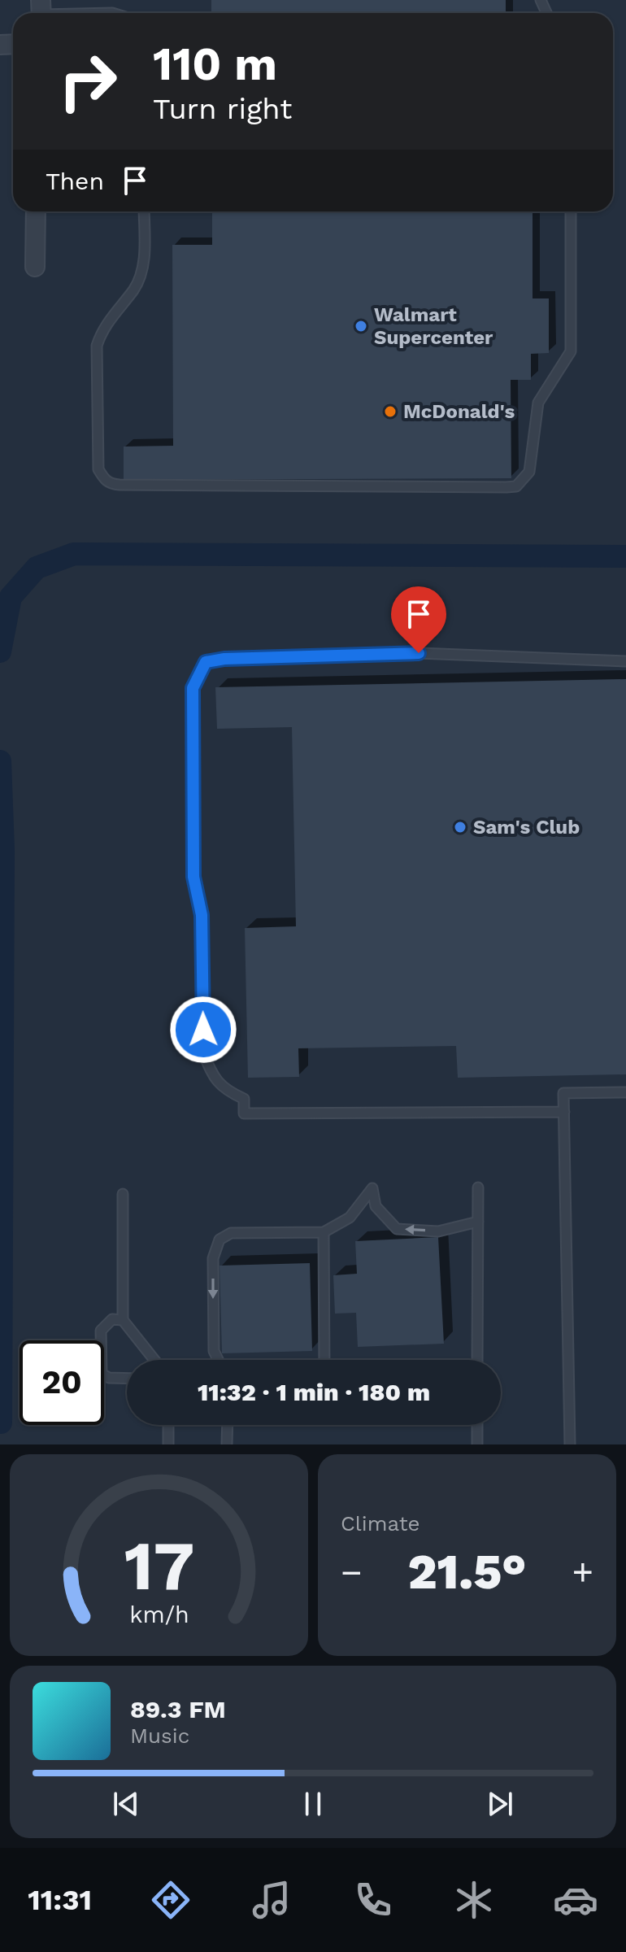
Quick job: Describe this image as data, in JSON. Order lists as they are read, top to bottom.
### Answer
{
  "places": ["Walmart Supercenter", "McDonald's", "Sam's Club"],
  "page": {
    "turn": ["110 m", "Turn right"],
    "then": "Then",
    "limit": "20",
    "trip": "11:32 · 1 min · 180 m",
    "tile": "Climate",
    "heat": ["−", "21.5°", "+"],
    "song": ["89.3 FM", "Music"],
    "tabs": "11:31",
    "gauge": ["17", "km/h"]
  }
}
